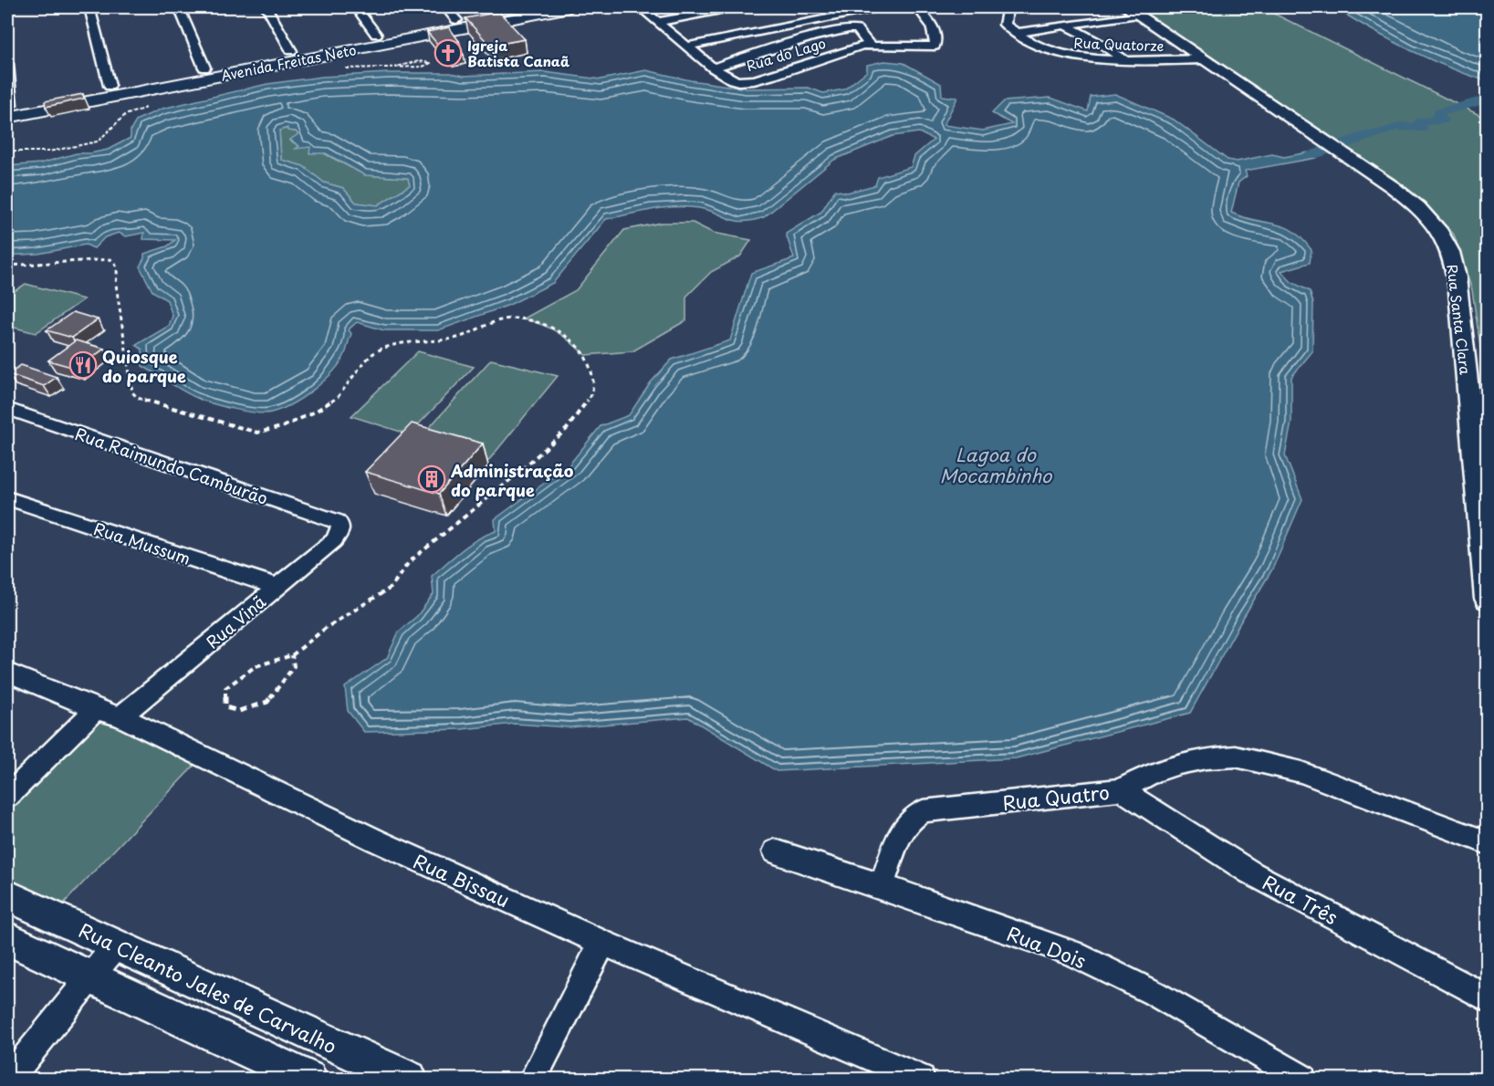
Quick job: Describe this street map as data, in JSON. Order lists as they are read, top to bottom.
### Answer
{
  "streets": {
    "main road": ["Avenida Freitas Neto"],
    "street": [
      "Rua Quatorze",
      "Rua do Lago",
      "Rua Santa Clara",
      "Rua Raimundo Camburão",
      "Rua Mussum",
      "Rua Vinã",
      "Rua Quatro",
      "Rua Bissau",
      "Rua Três",
      "Rua Dois",
      "Rua Cleanto Jales de Carvalho"
    ]
  },
  "crossings": [
    ["Rua Quatorze", "Rua Santa Clara"],
    ["Rua Raimundo Camburão", "Rua Vinã"],
    ["Rua Mussum", "Rua Vinã"],
    ["Rua Vinã", "Rua Bissau"],
    ["Rua Quatro", "Rua Três"],
    ["Rua Quatro", "Rua Dois"]
  ],
  "water": ["Lagoa do Mocambinho"],
  "places": {
    "church": ["Igreja Batista Canaã"],
    "restaurant": ["Quiosque do parque"],
    "building": ["Administração do parque"]
  }
}
